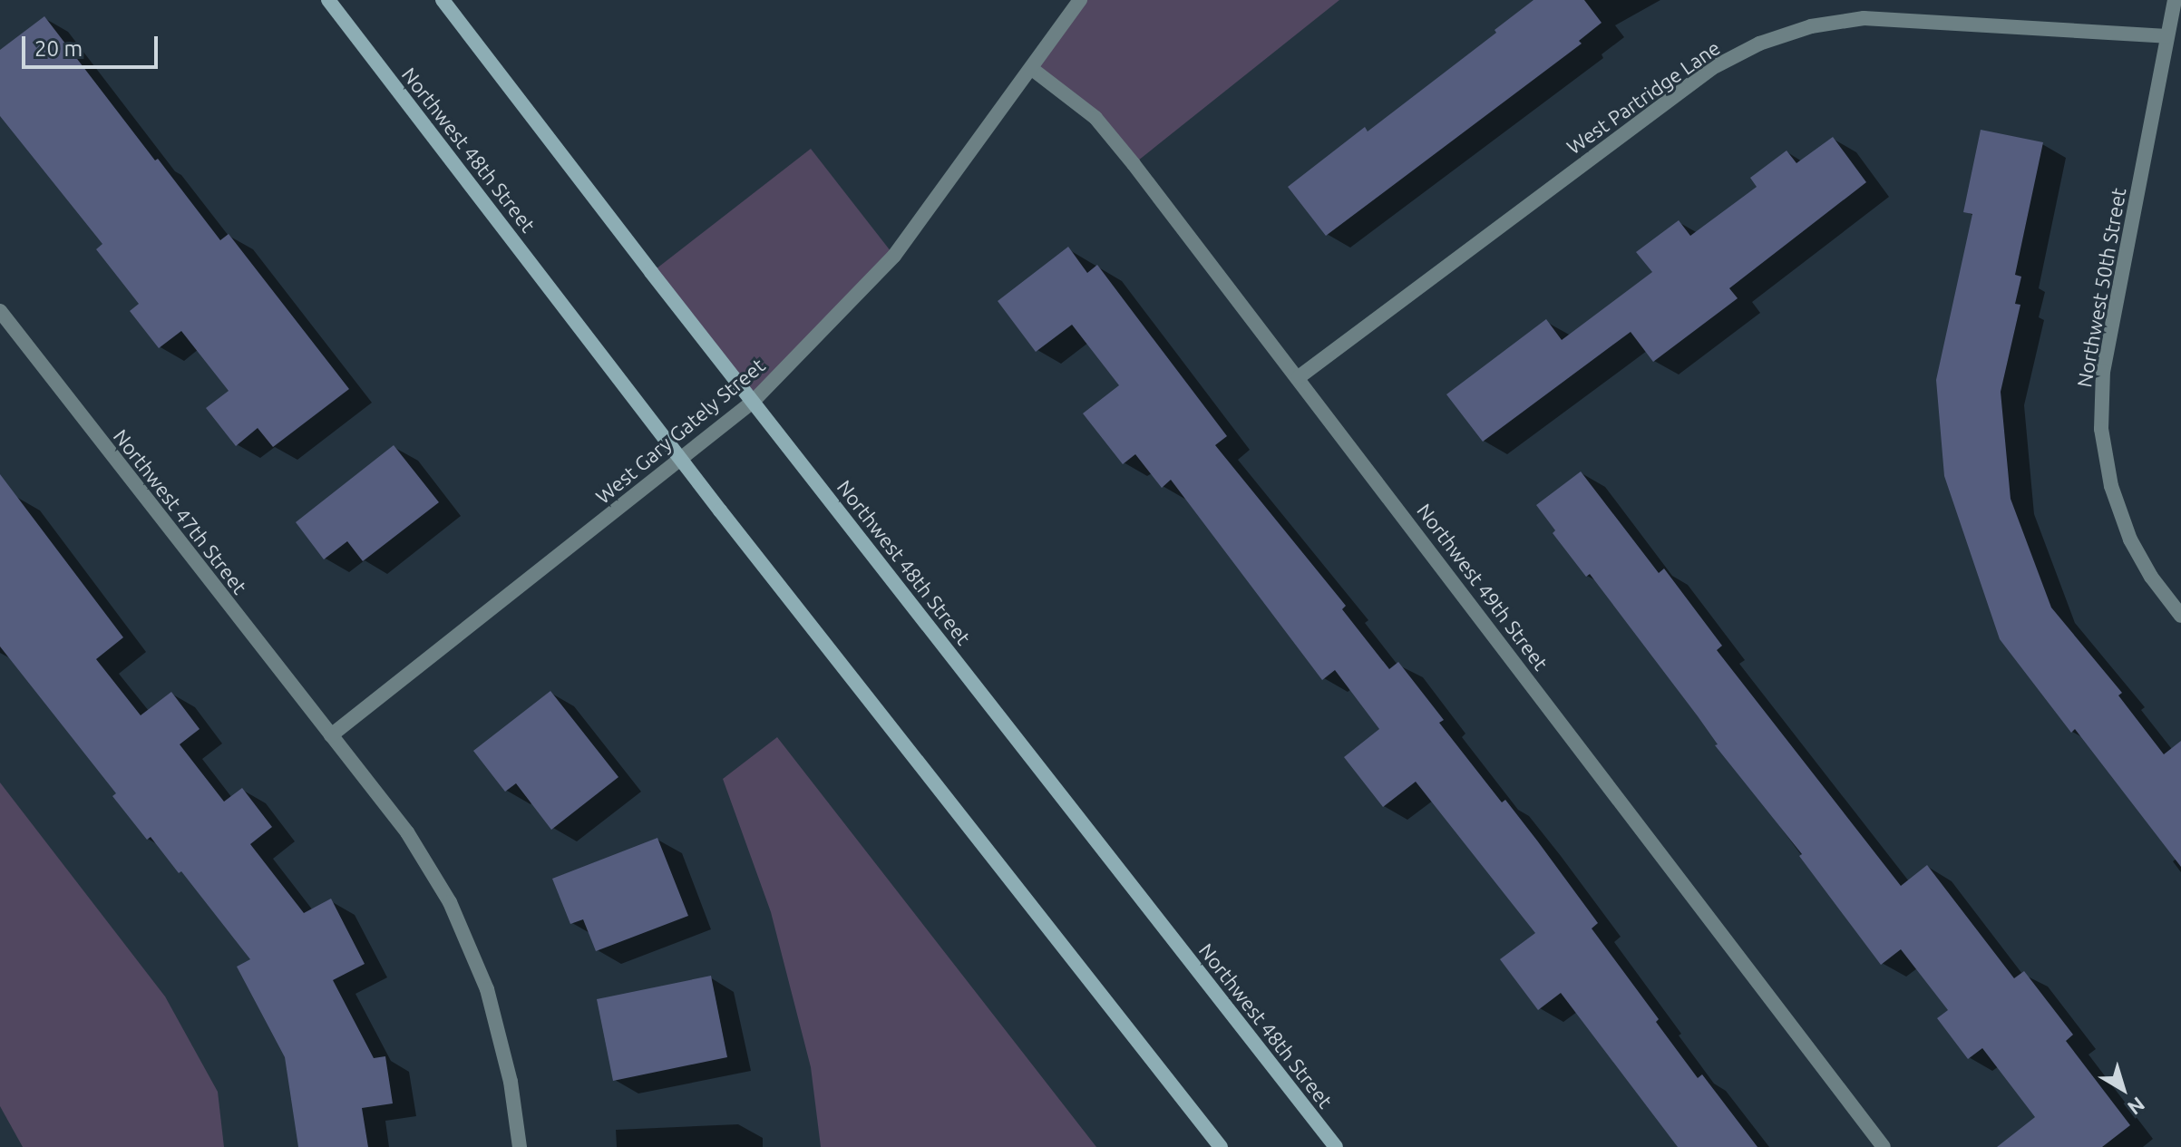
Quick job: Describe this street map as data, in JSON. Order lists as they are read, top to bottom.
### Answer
{
  "streets": {
    "main road": ["Northwest 48th Street"],
    "street": [
      "West Partridge Lane",
      "Northwest 50th Street",
      "West Gary Gately Street",
      "Northwest 47th Street",
      "Northwest 49th Street"
    ]
  },
  "crossings": [
    ["West Partridge Lane", "Northwest 50th Street"],
    ["West Partridge Lane", "Northwest 49th Street"],
    ["Northwest 48th Street", "West Gary Gately Street"],
    ["West Gary Gately Street", "Northwest 47th Street"],
    ["West Gary Gately Street", "Northwest 49th Street"]
  ],
  "scale_bar": "20 m",
  "north": "bottom right"
}
